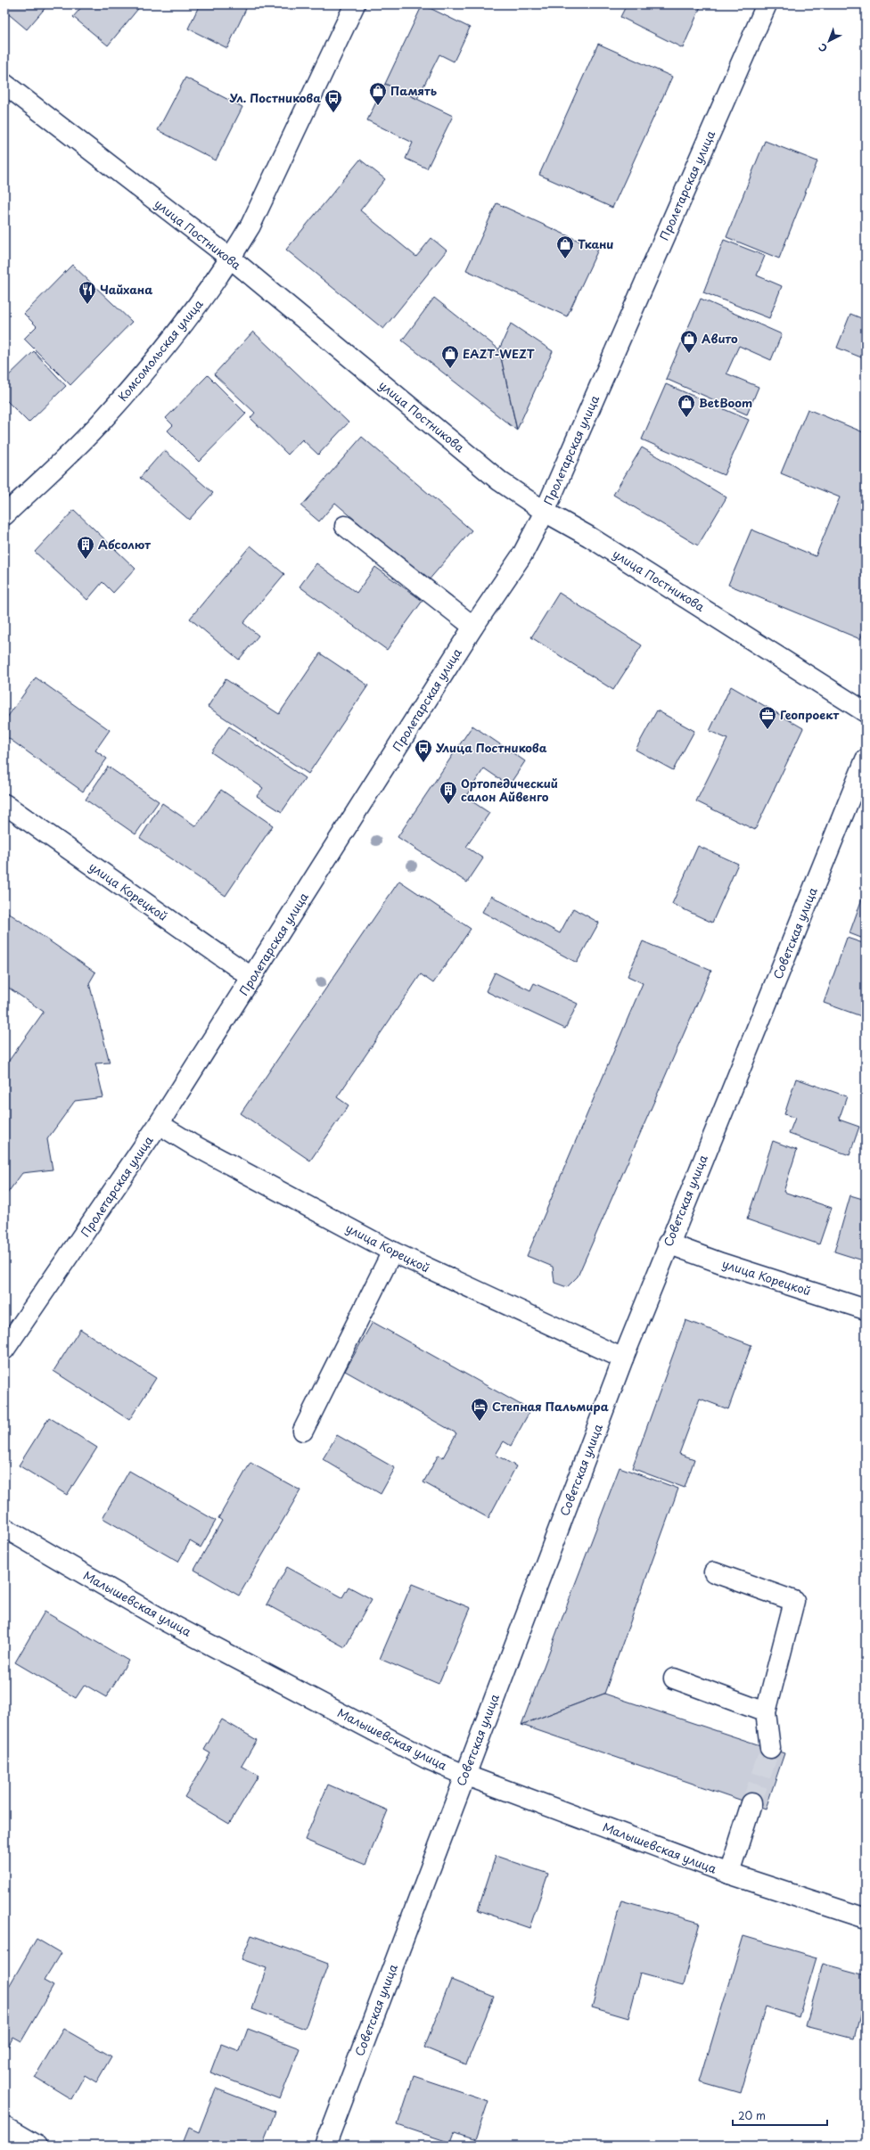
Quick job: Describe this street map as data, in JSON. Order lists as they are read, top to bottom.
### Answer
{
  "streets": {
    "street": [
      "Пролетарская улица",
      "улица Постникова",
      "Комсомольская улица",
      "улица Корецкой",
      "Советская улица",
      "Малышевская улица"
    ]
  },
  "crossings": [
    ["Пролетарская улица", "улица Постникова"],
    ["Пролетарская улица", "улица Корецкой"],
    ["улица Постникова", "Комсомольская улица"],
    ["улица Корецкой", "Советская улица"],
    ["Советская улица", "Малышевская улица"]
  ],
  "places": {
    "shop": [
      "Память",
      "Ткани",
      "Авито",
      "EAZT-WEZT",
      "BetBoom"
    ],
    "bus stop": ["Ул. Постникова", "Улица Постникова"],
    "restaurant": ["Чайхана"],
    "building": ["Абсолют", "Ортопедический салон Айвенго"],
    "office": ["Геопроект"],
    "hotel": ["Степная Пальмира"]
  },
  "scale_bar": "20 m",
  "north": "bottom left"
}
